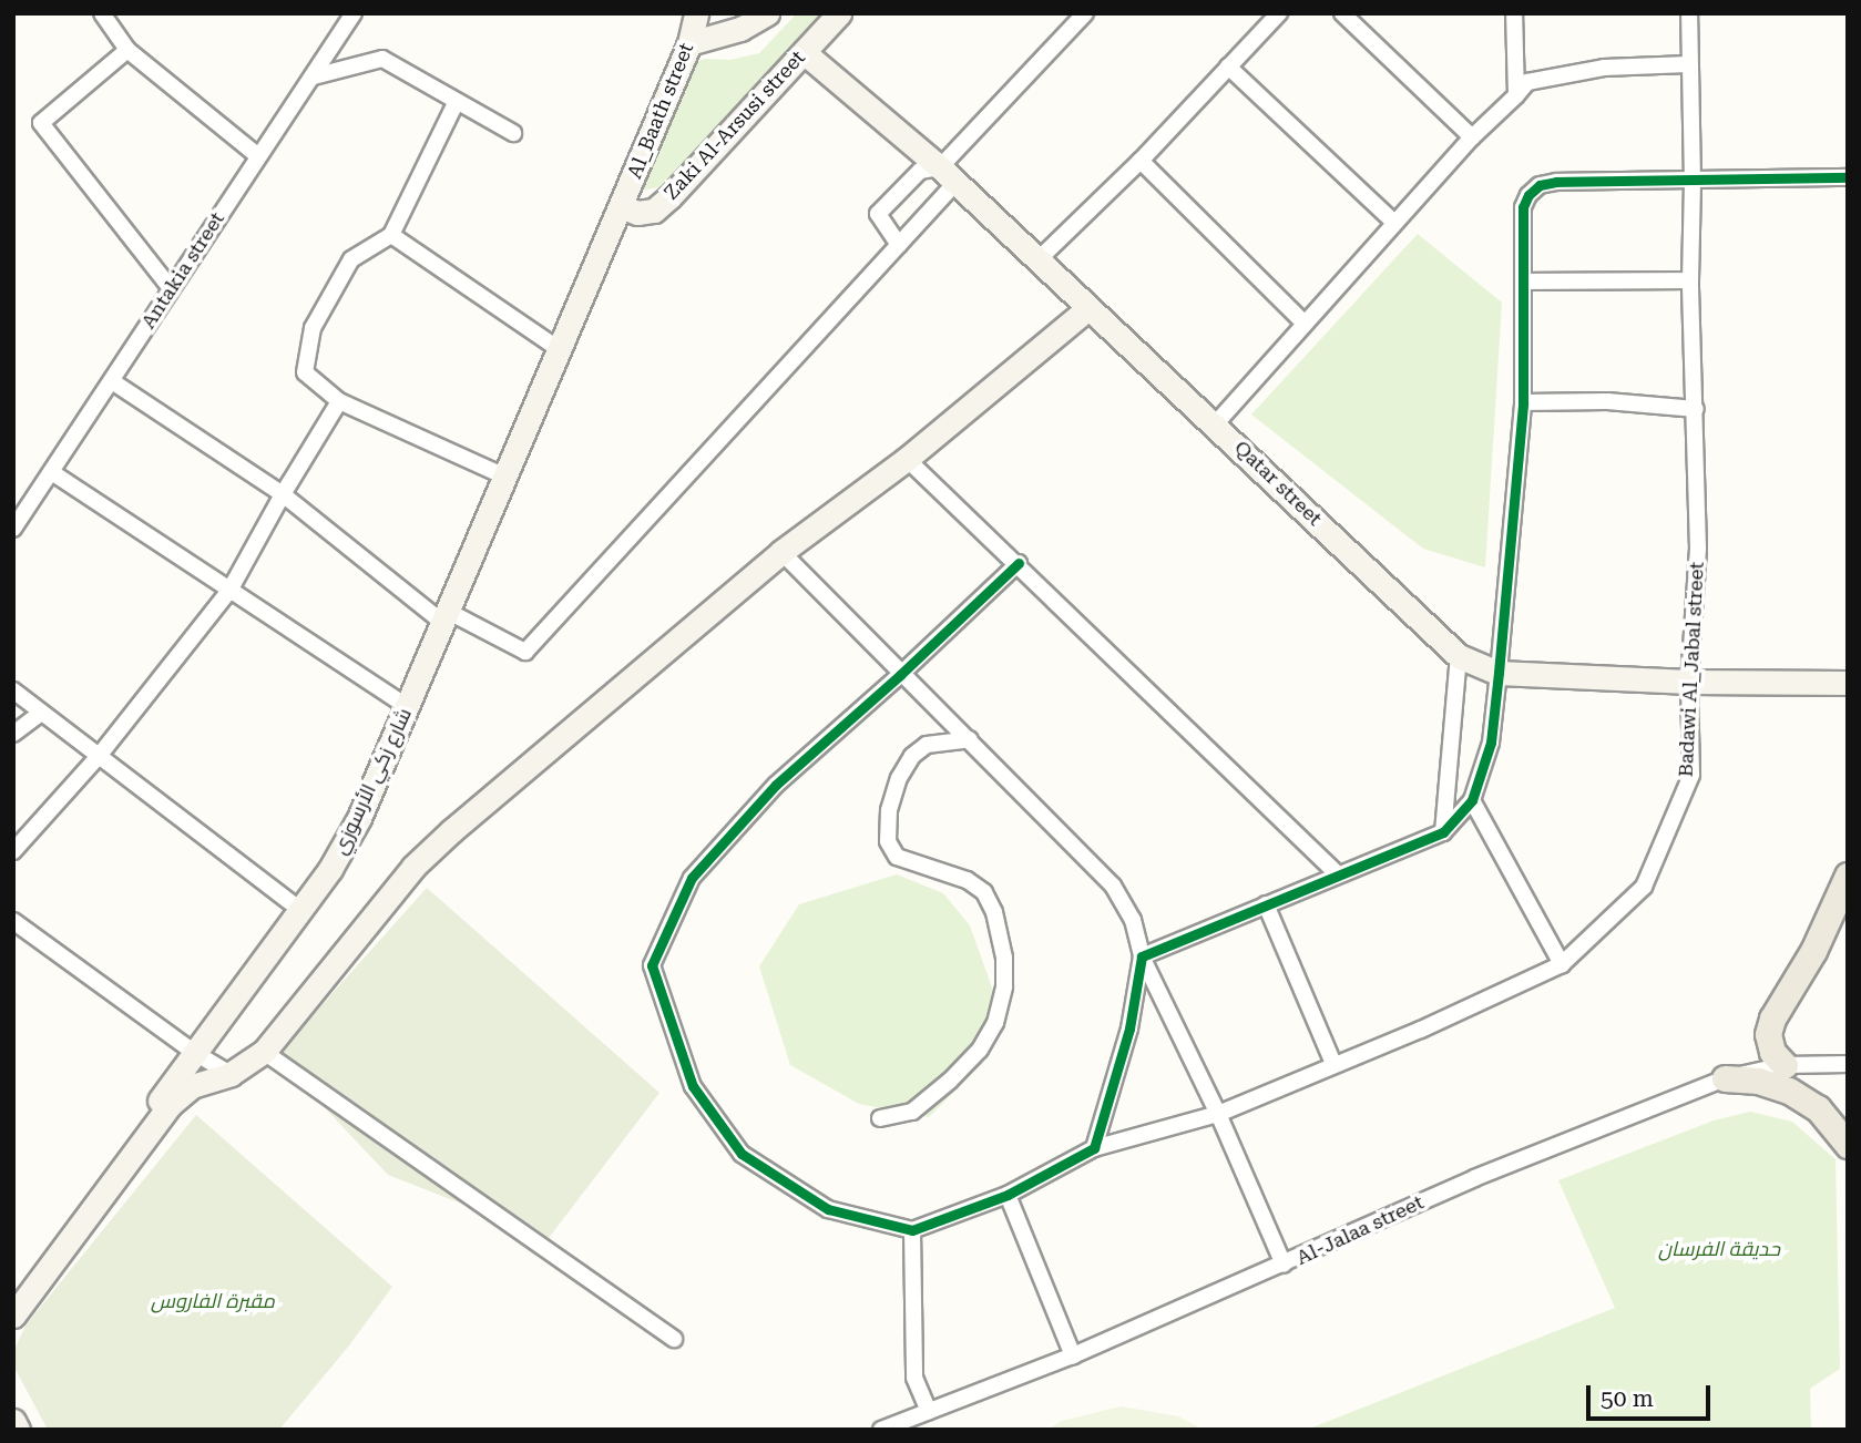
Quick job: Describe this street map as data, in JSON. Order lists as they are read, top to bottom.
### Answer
{
  "streets": {
    "street": [
      "Al_Baath street",
      "Zaki Al-Arsusi street",
      "Antakia street",
      "Qatar street",
      "Badawi Al_Jabal street",
      "شارع زكي الأرسوزي",
      "Al-Jalaa street"
    ]
  },
  "crossings": [
    ["Al_Baath street", "Zaki Al-Arsusi street"],
    ["Al_Baath street", "شارع زكي الأرسوزي"],
    ["Zaki Al-Arsusi street", "Qatar street"],
    ["Zaki Al-Arsusi street", "شارع زكي الأرسوزي"],
    ["Qatar street", "Badawi Al_Jabal street"]
  ],
  "parks": ["حديقة الفرسان", "مقبرة الفاروس"],
  "scale_bar": "50 m"
}
